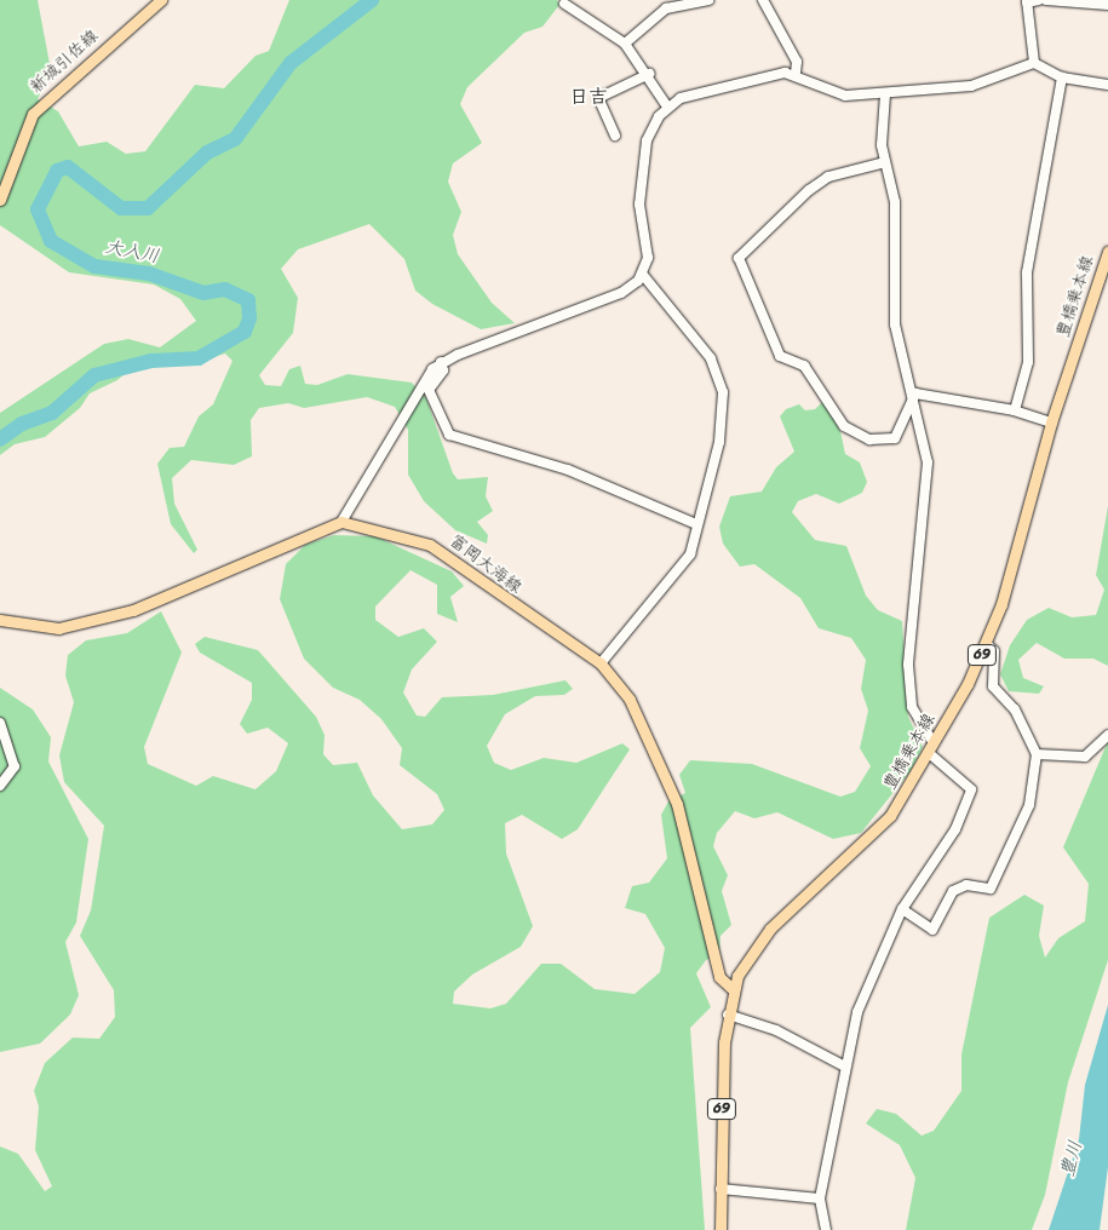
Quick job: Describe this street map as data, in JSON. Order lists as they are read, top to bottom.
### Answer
{
  "streets": {
    "main road": [
      "新城引佐線",
      "豊橋乗本線",
      "富岡大海線",
      "69"
    ]
  },
  "crossings": [
    ["豊橋乗本線", "富岡大海線"]
  ],
  "districts": ["日吉"],
  "water": ["大入川", "豊川"]
}
